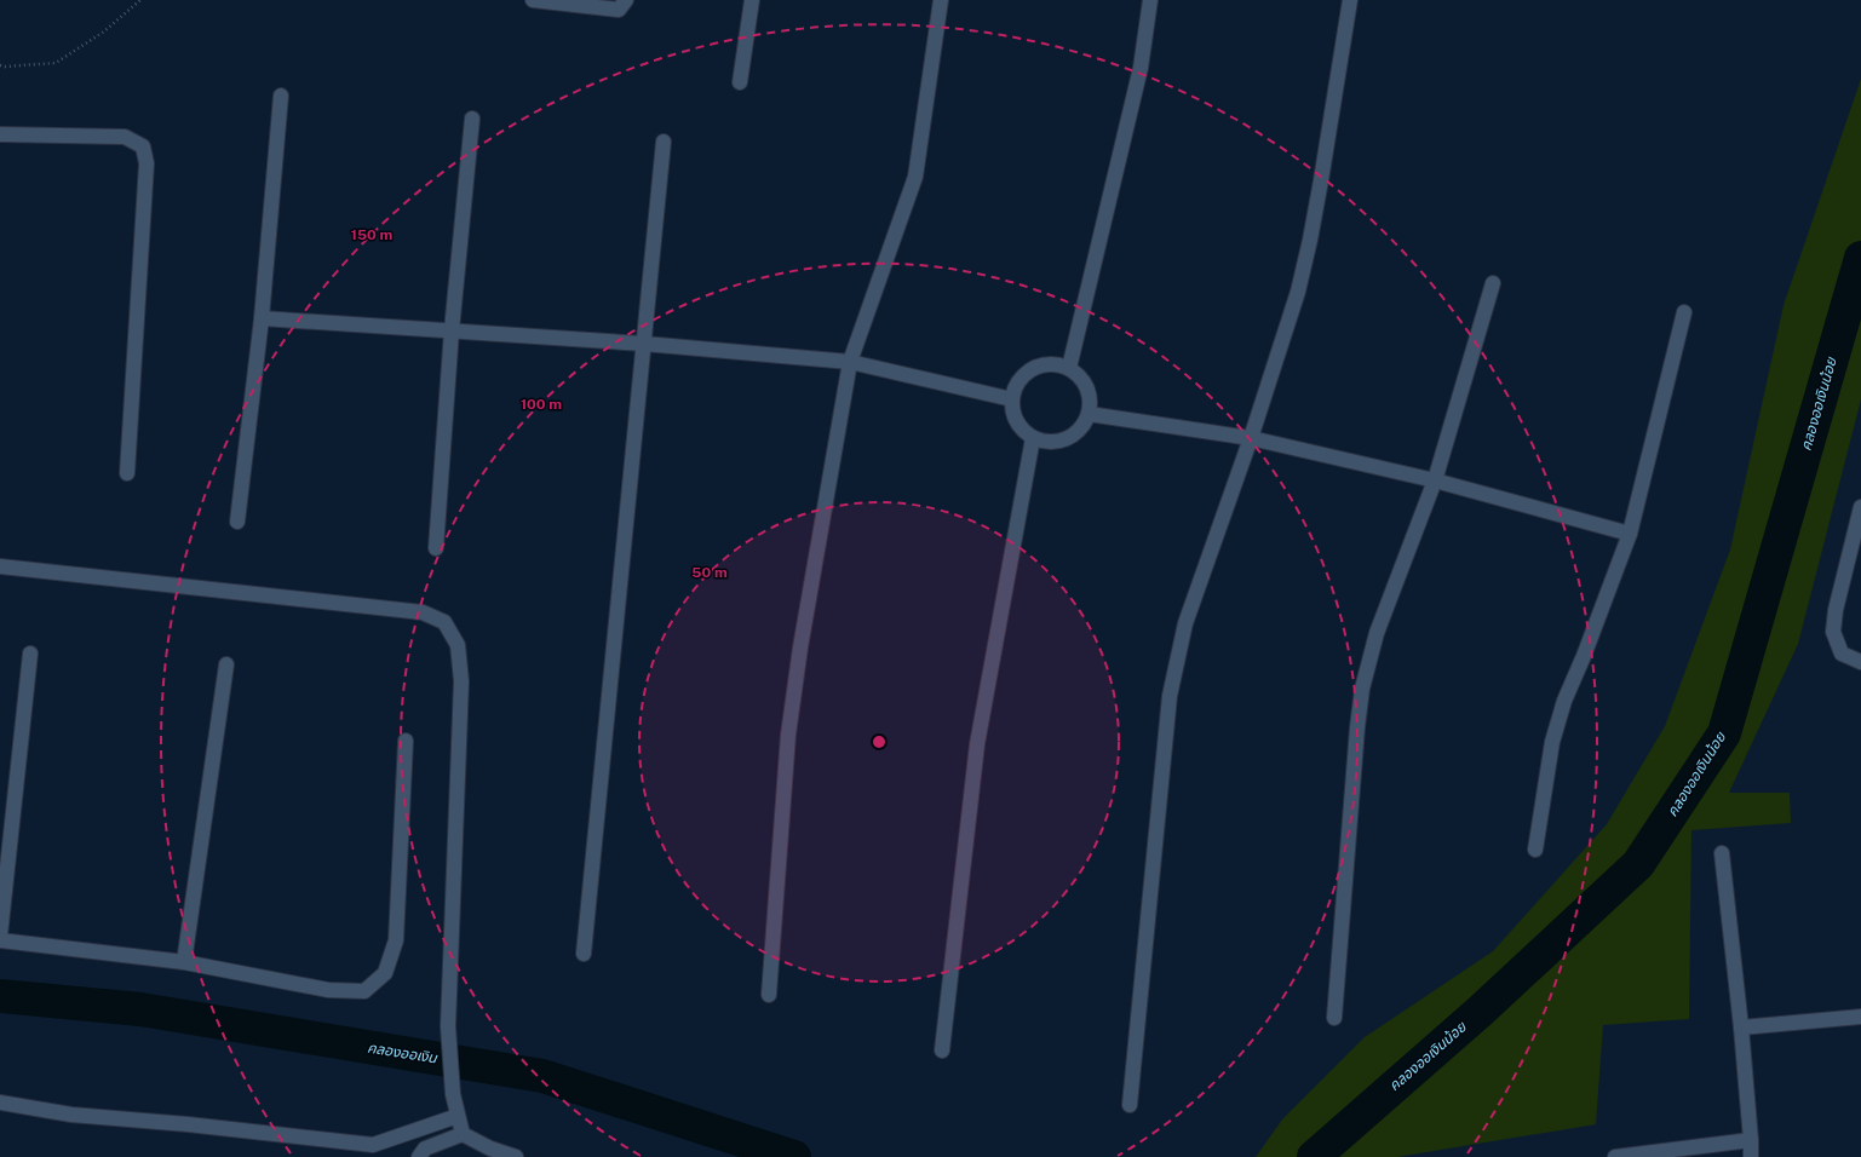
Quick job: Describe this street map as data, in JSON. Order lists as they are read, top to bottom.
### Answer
{
  "water": ["คลองออเงินน้อย", "คลองออเงิน"],
  "rings": ["150 m", "100 m", "50 m"]
}
